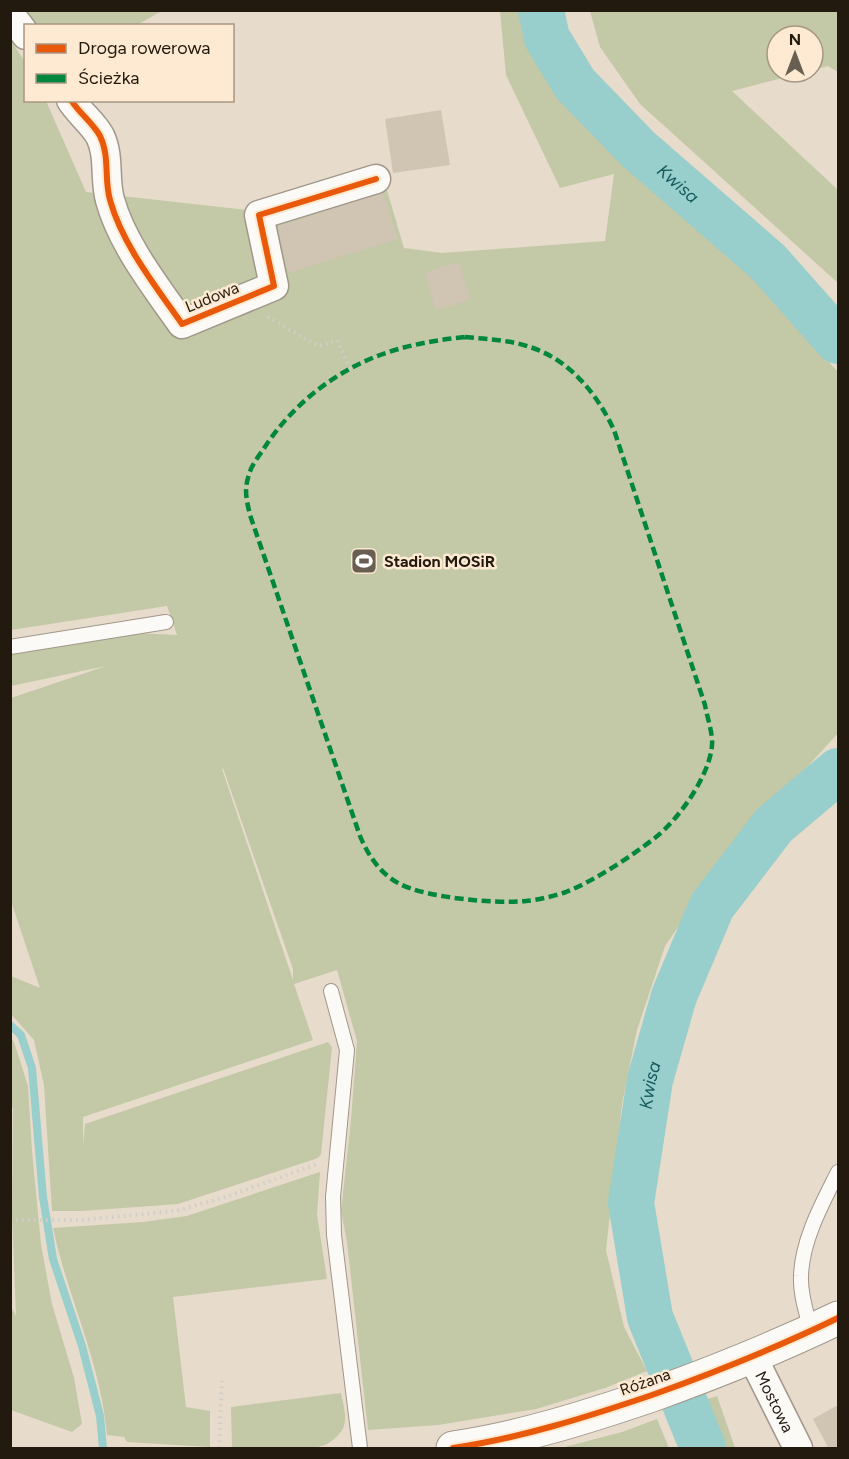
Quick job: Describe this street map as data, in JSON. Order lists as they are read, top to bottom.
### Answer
{
  "streets": {
    "street": ["Ludowa", "Różana", "Mostowa"]
  },
  "crossings": [
    ["Różana", "Mostowa"]
  ],
  "water": ["Kwisa"],
  "places": {
    "sports": ["Stadion MOSiR"]
  },
  "legend": ["Droga rowerowa", "Ścieżka"],
  "north": "top"
}
